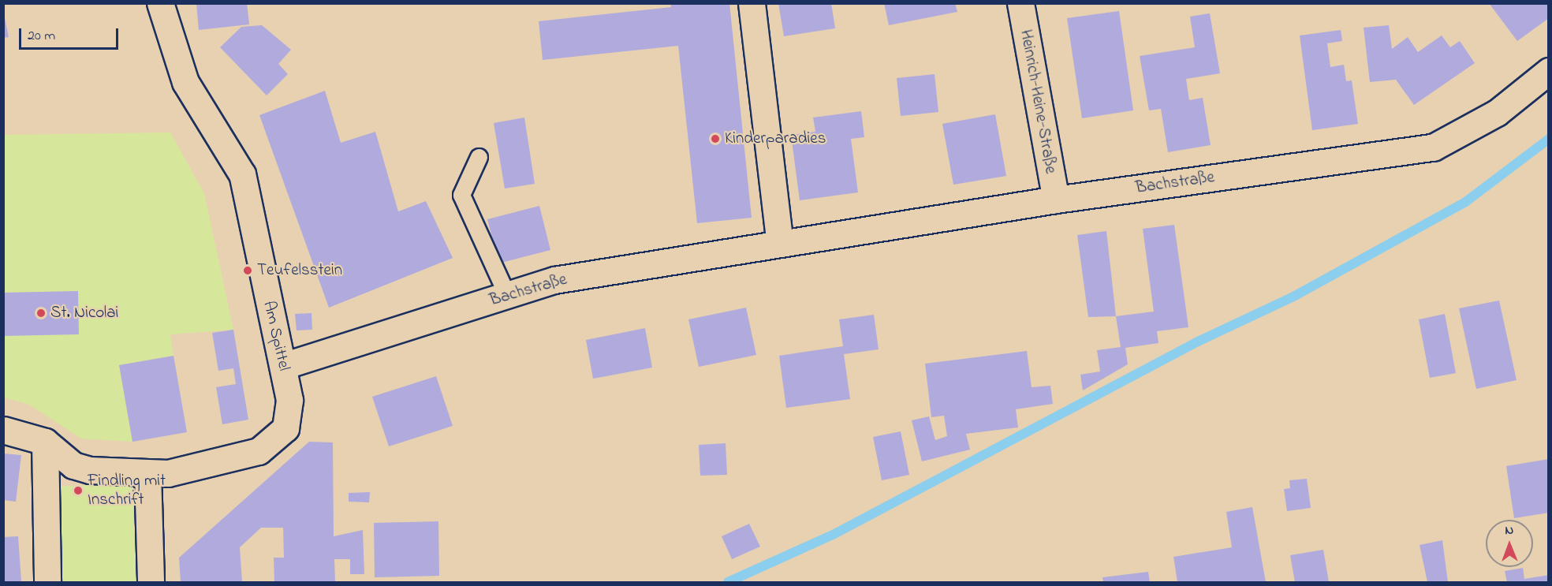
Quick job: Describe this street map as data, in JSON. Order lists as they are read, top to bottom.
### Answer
{
  "streets": {
    "street": ["Heinrich-Heine-Straße", "Bachstraße", "Am Spittel"]
  },
  "crossings": [
    ["Heinrich-Heine-Straße", "Bachstraße"],
    ["Bachstraße", "Am Spittel"]
  ],
  "places": [
    "Kinderparadies",
    "Teufelsstein",
    "St. Nicolai",
    "Findling mit Inschrift"
  ],
  "scale_bar": "20 m",
  "north": "top"
}
